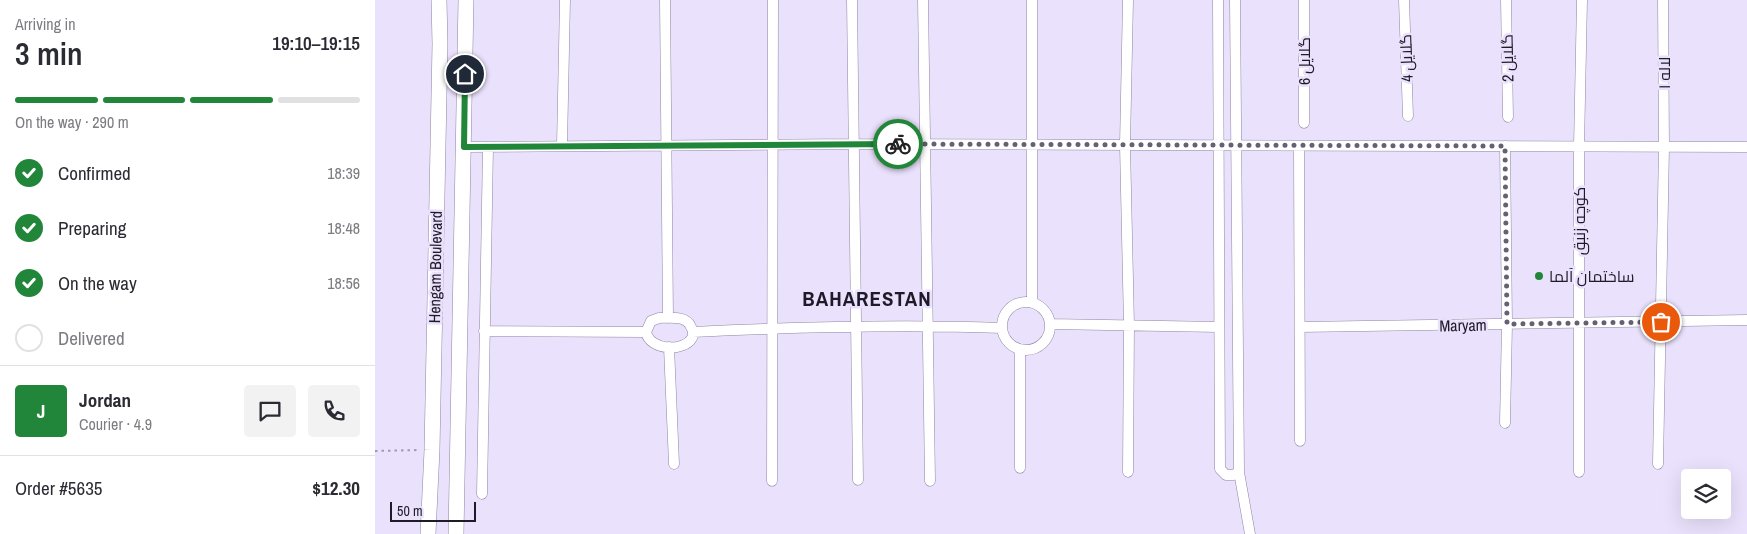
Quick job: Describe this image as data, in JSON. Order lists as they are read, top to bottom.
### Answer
{
  "streets": {
    "main road": ["Hengam Boulevard"],
    "street": [
      "گلایل 4",
      "گلایل 2",
      "گلایل 6",
      "لاله ۱",
      "کوچه زنبق",
      "Maryam"
    ]
  },
  "crossings": [
    ["لاله ۱", "Maryam"],
    ["کوچه زنبق", "Maryam"]
  ],
  "districts": ["BAHARESTAN"],
  "places": ["ساختمان آلما"],
  "scale_bar": "50 m",
  "page": {
    "heading": ["3 min", "Arriving in", "19:10–19:15"],
    "panel": [
      "Jordan",
      "Courier · 4.9",
      "Order #5635",
      "$12.30"
    ],
    "bar": "On the way · 290 m",
    "list": [
      ["Confirmed", "18:39"],
      ["Preparing", "18:48"],
      ["On the way", "18:56"],
      "Delivered"
    ],
    "round": "J",
    "scale": "50 m"
  }
}
